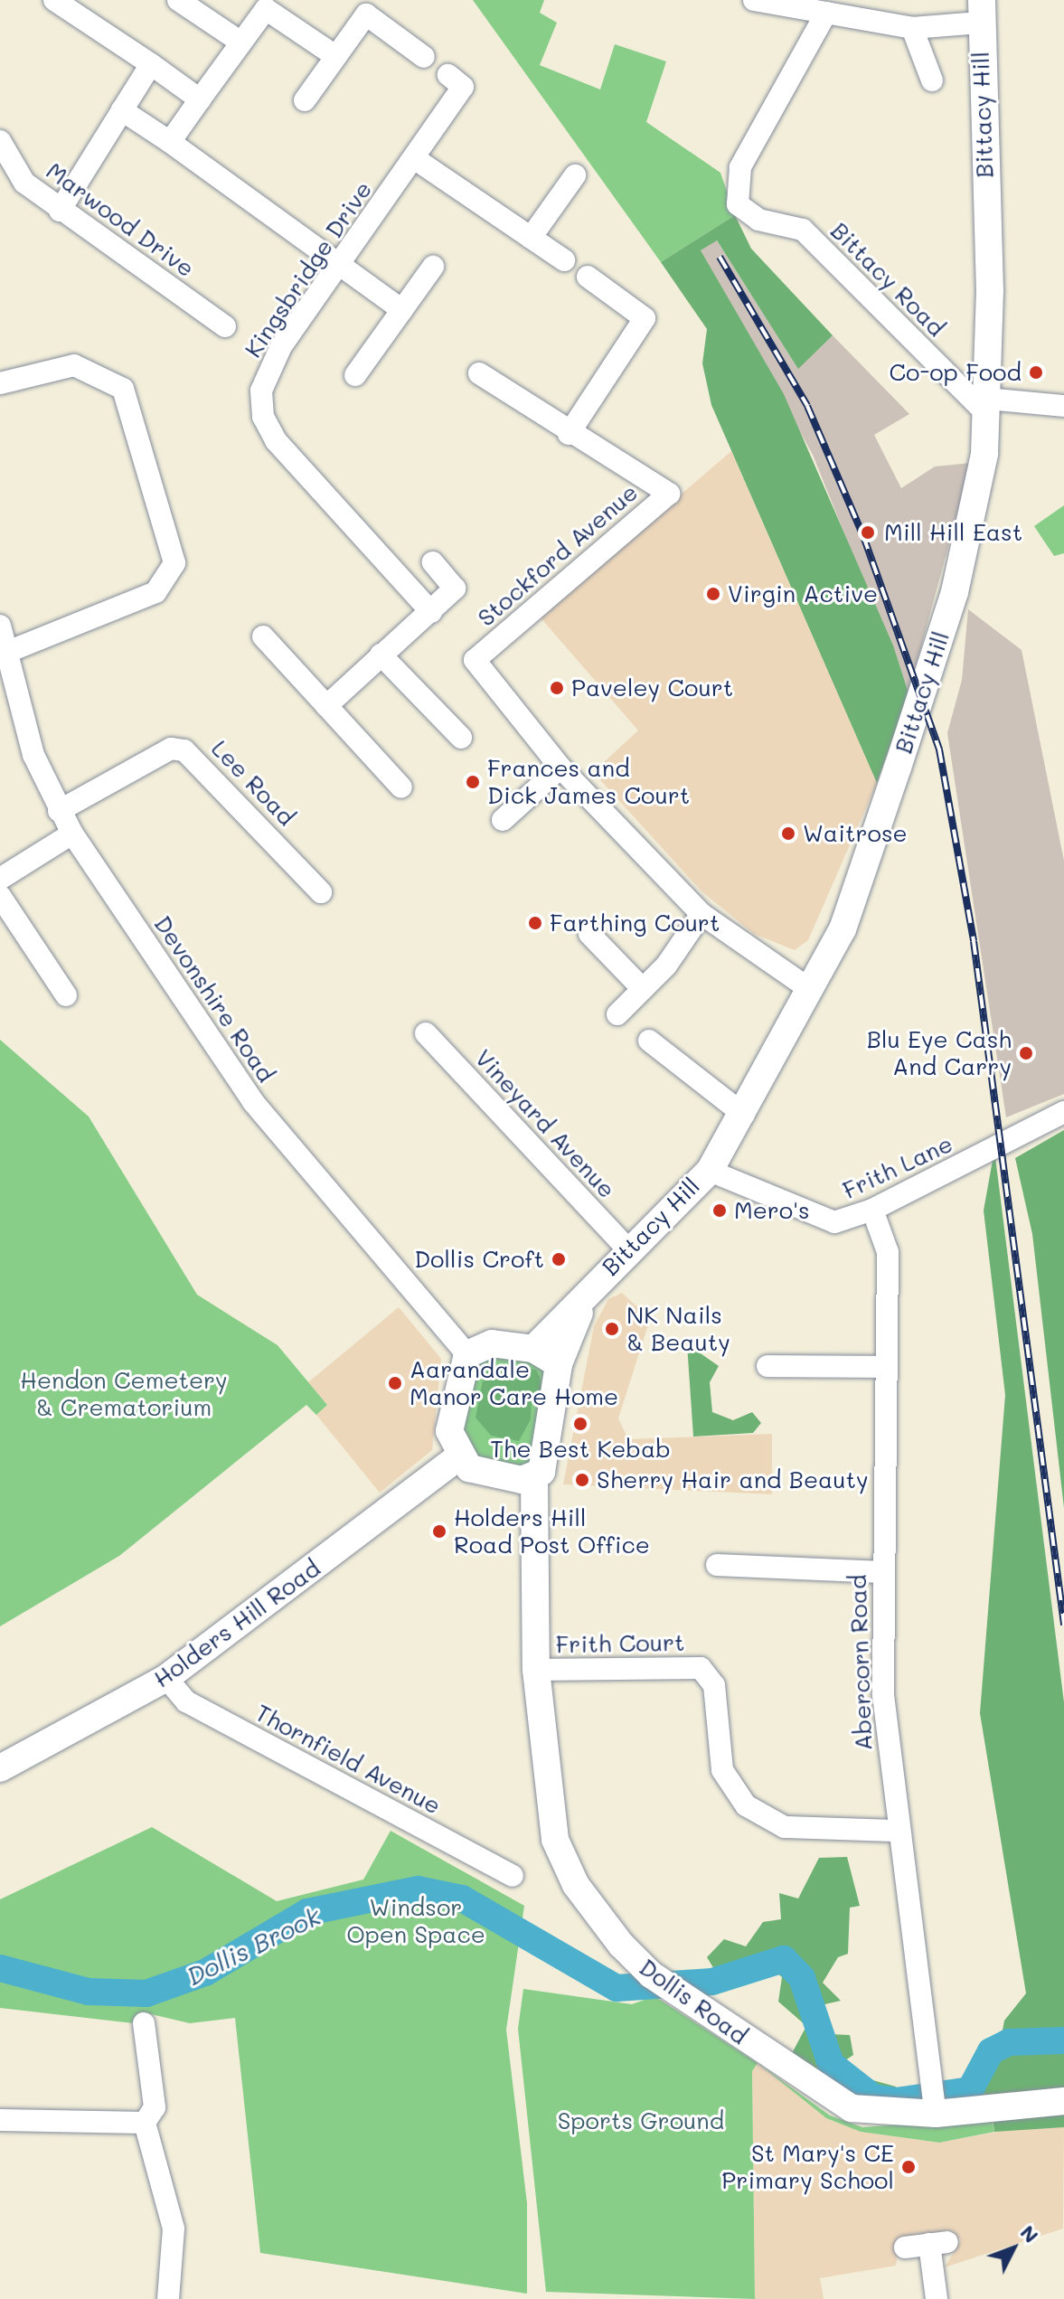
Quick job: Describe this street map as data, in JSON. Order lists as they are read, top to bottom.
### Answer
{
  "streets": {
    "main road": ["Bittacy Hill", "Holders Hill Road", "Dollis Road"],
    "street": [
      "Marwood Drive",
      "Kingsbridge Drive",
      "Bittacy Road",
      "Stockford Avenue",
      "Lee Road",
      "Devonshire Road",
      "Vineyard Avenue",
      "Frith Lane",
      "Frith Court",
      "Abercorn Road",
      "Thornfield Avenue"
    ]
  },
  "crossings": [
    ["Bittacy Hill", "Bittacy Road"],
    ["Bittacy Hill", "Devonshire Road"],
    ["Bittacy Hill", "Vineyard Avenue"],
    ["Bittacy Hill", "Frith Lane"],
    ["Bittacy Hill", "Holders Hill Road"],
    ["Bittacy Hill", "Dollis Road"],
    ["Lee Road", "Devonshire Road"],
    ["Devonshire Road", "Holders Hill Road"],
    ["Devonshire Road", "Dollis Road"],
    ["Frith Lane", "Abercorn Road"],
    ["Holders Hill Road", "Thornfield Avenue"],
    ["Holders Hill Road", "Dollis Road"],
    ["Frith Court", "Abercorn Road"],
    ["Frith Court", "Dollis Road"],
    ["Abercorn Road", "Dollis Road"]
  ],
  "water": ["Dollis Brook"],
  "parks": ["Hendon Cemetery & Crematorium", "Windsor Open Space", "Sports Ground"],
  "places": [
    "Co-op Food",
    "Mill Hill East",
    "Virgin Active",
    "Paveley Court",
    "Frances and Dick James Court",
    "Waitrose",
    "Farthing Court",
    "Blu Eye Cash And Carry",
    "Mero's",
    "Dollis Croft",
    "NK Nails & Beauty",
    "Aarandale Manor Care Home",
    "The Best Kebab",
    "Sherry Hair and Beauty",
    "Holders Hill Road Post Office",
    "St Mary's CE Primary School"
  ],
  "north": "top right"
}
